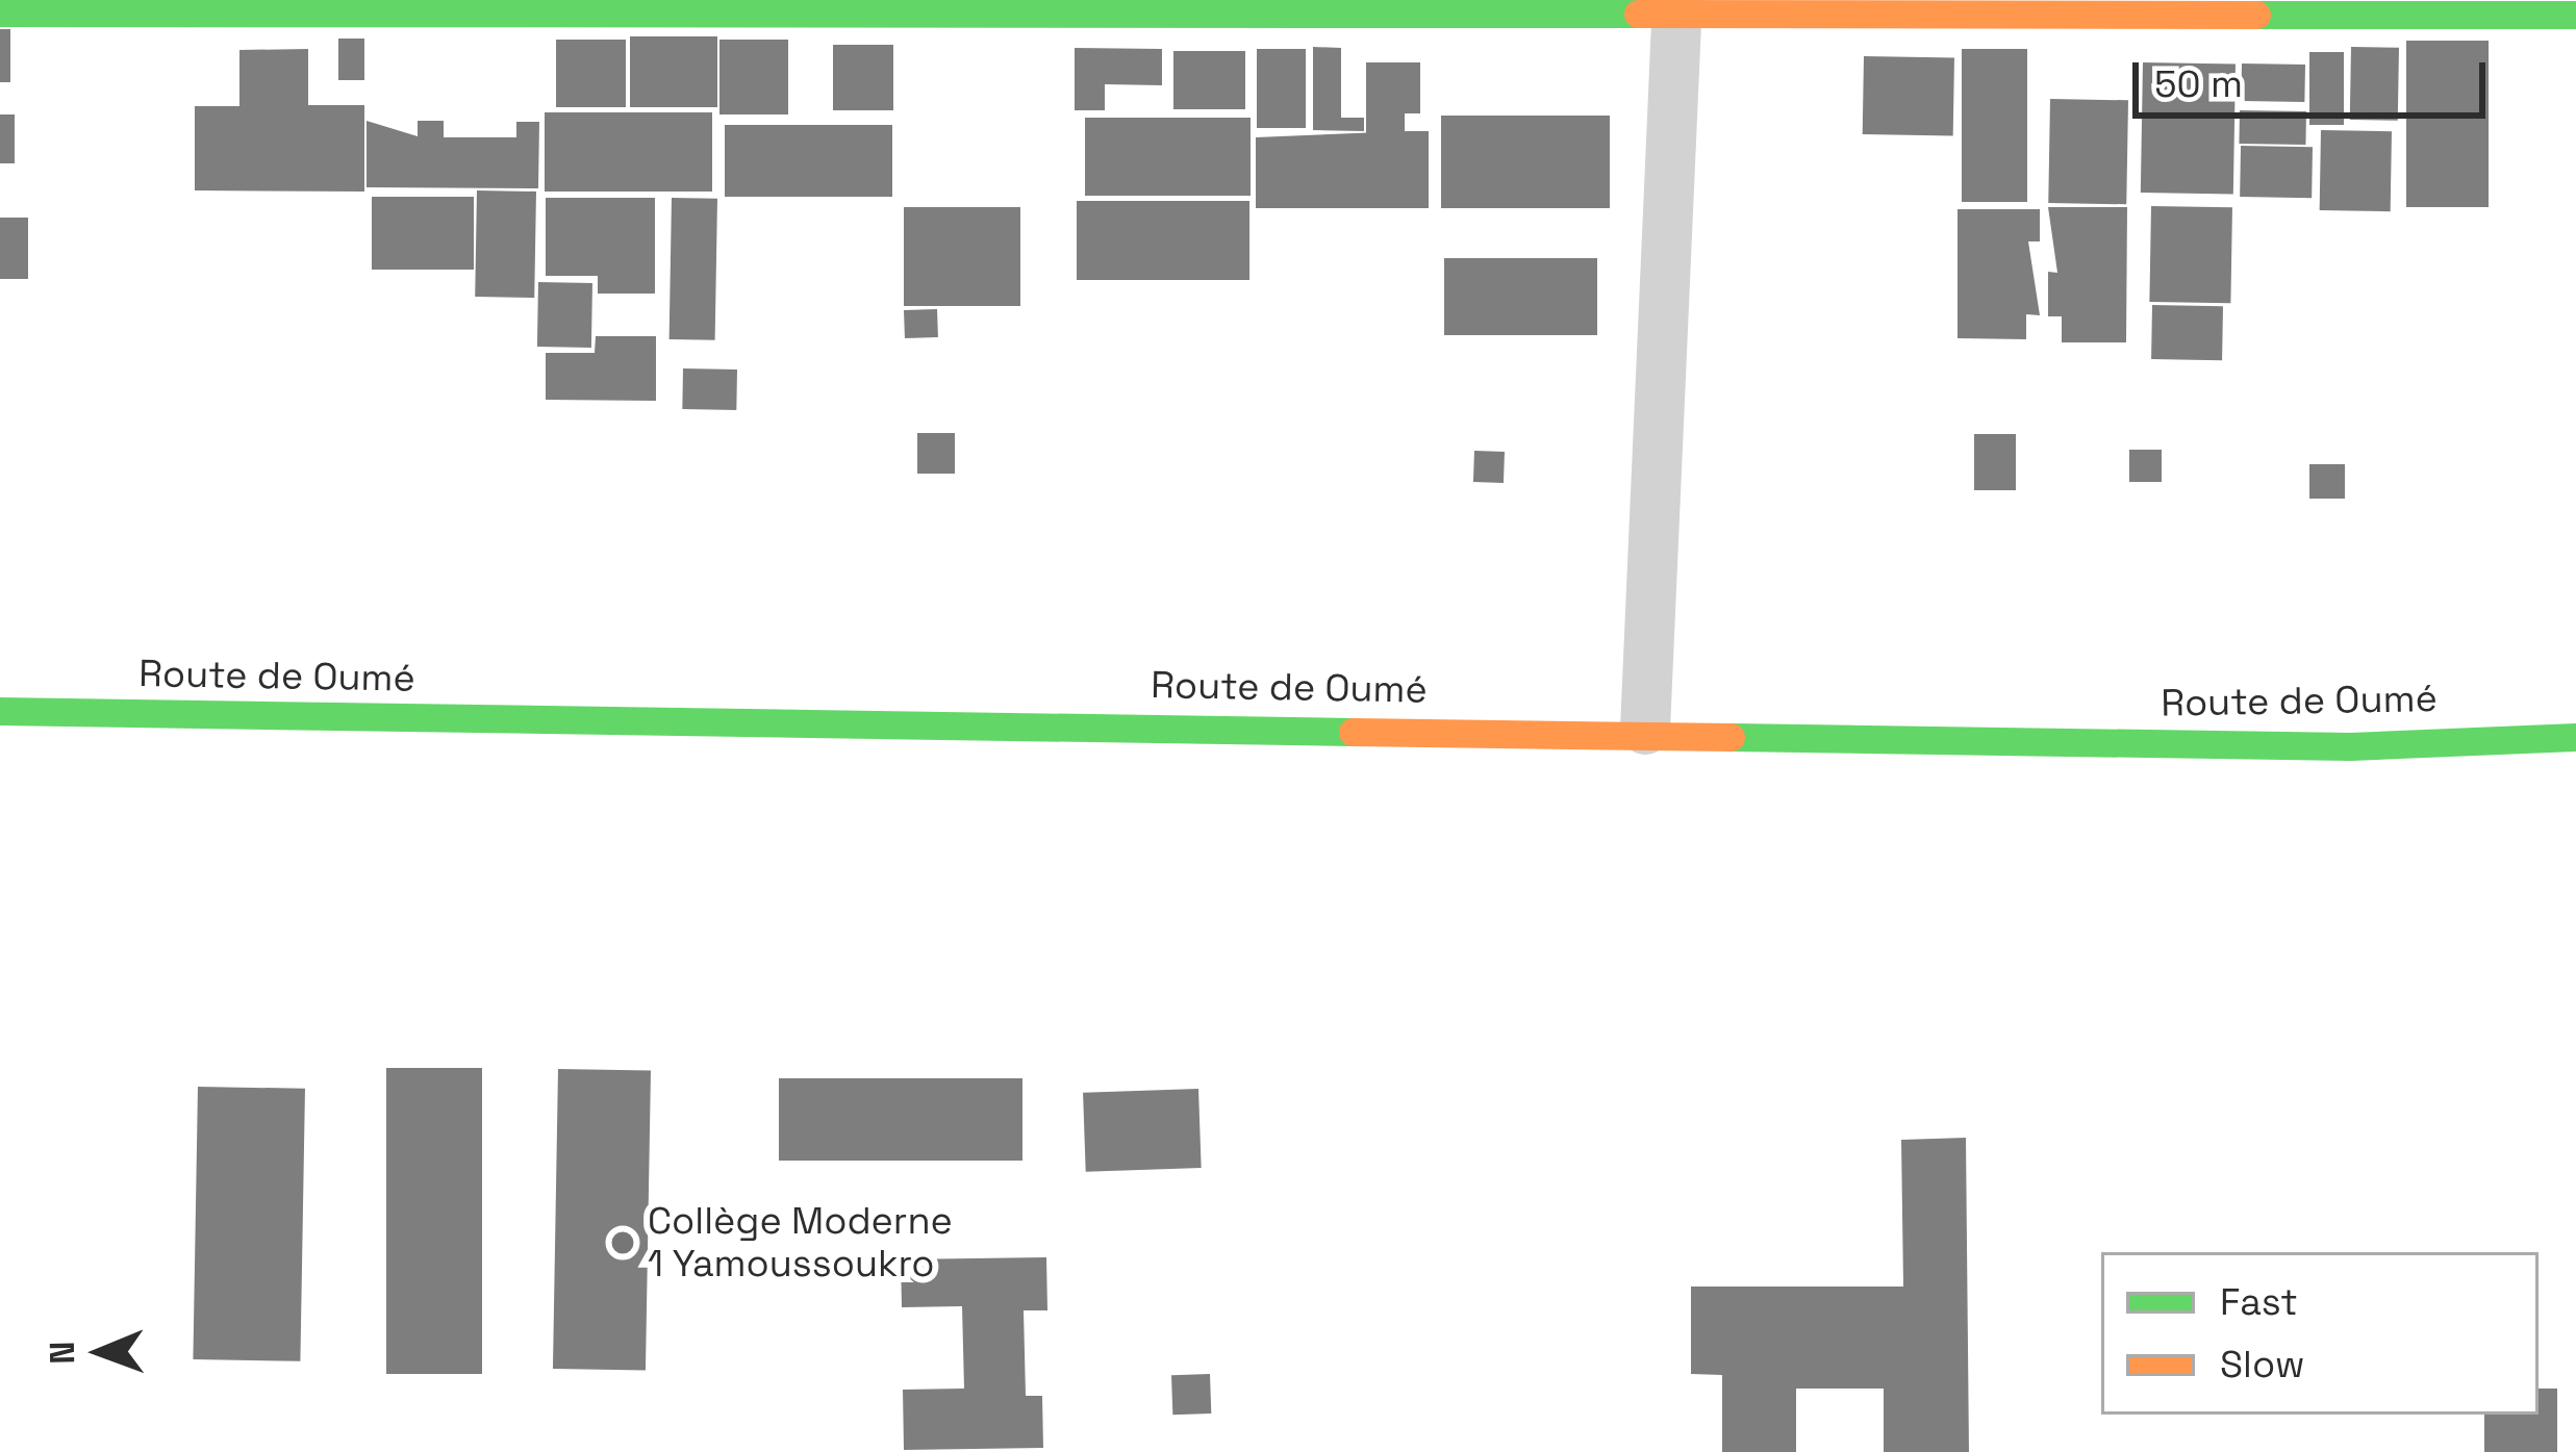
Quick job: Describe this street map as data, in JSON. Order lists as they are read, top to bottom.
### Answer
{
  "streets": {
    "street": ["Route de Oumé"]
  },
  "places": ["Collège Moderne 1 Yamoussoukro"],
  "legend": ["Fast", "Slow"],
  "scale_bar": "50 m",
  "north": "left"
}
